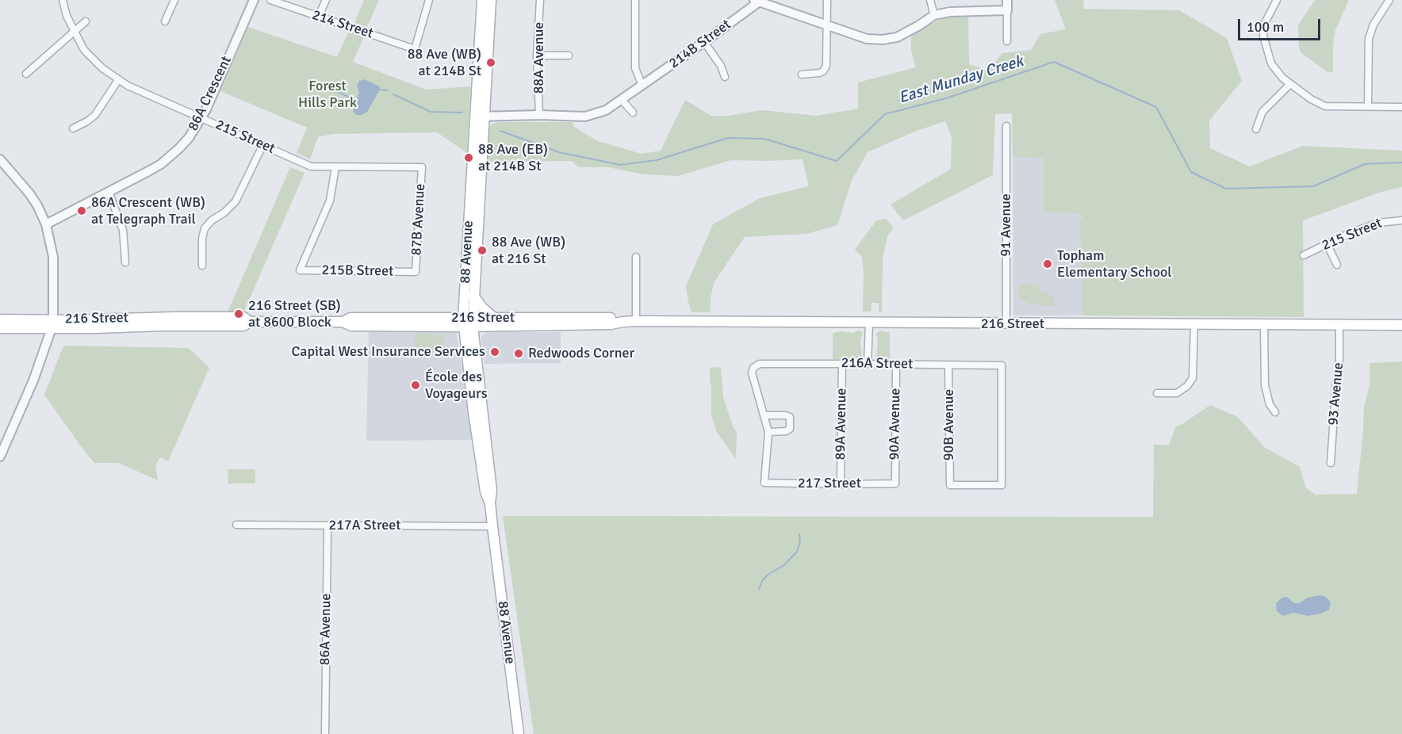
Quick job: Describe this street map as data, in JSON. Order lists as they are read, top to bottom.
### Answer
{
  "streets": {
    "main road": ["88 Avenue", "216 Street"],
    "street": [
      "214 Street",
      "214B Street",
      "88A Avenue",
      "86A Crescent",
      "215 Street",
      "87B Avenue",
      "91 Avenue",
      "215B Street",
      "216A Street",
      "93 Avenue",
      "89A Avenue",
      "90A Avenue",
      "90B Avenue",
      "217 Street",
      "217A Street",
      "86A Avenue"
    ]
  },
  "crossings": [
    ["214B Street", "88A Avenue"],
    ["214B Street", "88 Avenue"],
    ["86A Crescent", "215 Street"],
    ["215 Street", "87B Avenue"],
    ["215 Street", "215B Street"],
    ["87B Avenue", "215B Street"],
    ["91 Avenue", "216 Street"],
    ["88 Avenue", "216 Street"],
    ["88 Avenue", "217A Street"],
    ["216 Street", "93 Avenue"],
    ["216A Street", "89A Avenue"],
    ["216A Street", "90A Avenue"],
    ["216A Street", "90B Avenue"],
    ["89A Avenue", "217 Street"],
    ["90A Avenue", "217 Street"],
    ["217A Street", "86A Avenue"]
  ],
  "water": ["East Munday Creek"],
  "parks": ["Forest Hills Park"],
  "places": [
    "88 Ave (WB) at 214B St",
    "88 Ave (EB) at 214B St",
    "86A Crescent (WB) at Telegraph Trail",
    "88 Ave (WB) at 216 St",
    "Topham Elementary School",
    "216 Street (SB) at 8600 Block",
    "Capital West Insurance Services",
    "Redwoods Corner",
    "École des Voyageurs"
  ],
  "scale_bar": "100 m"
}
